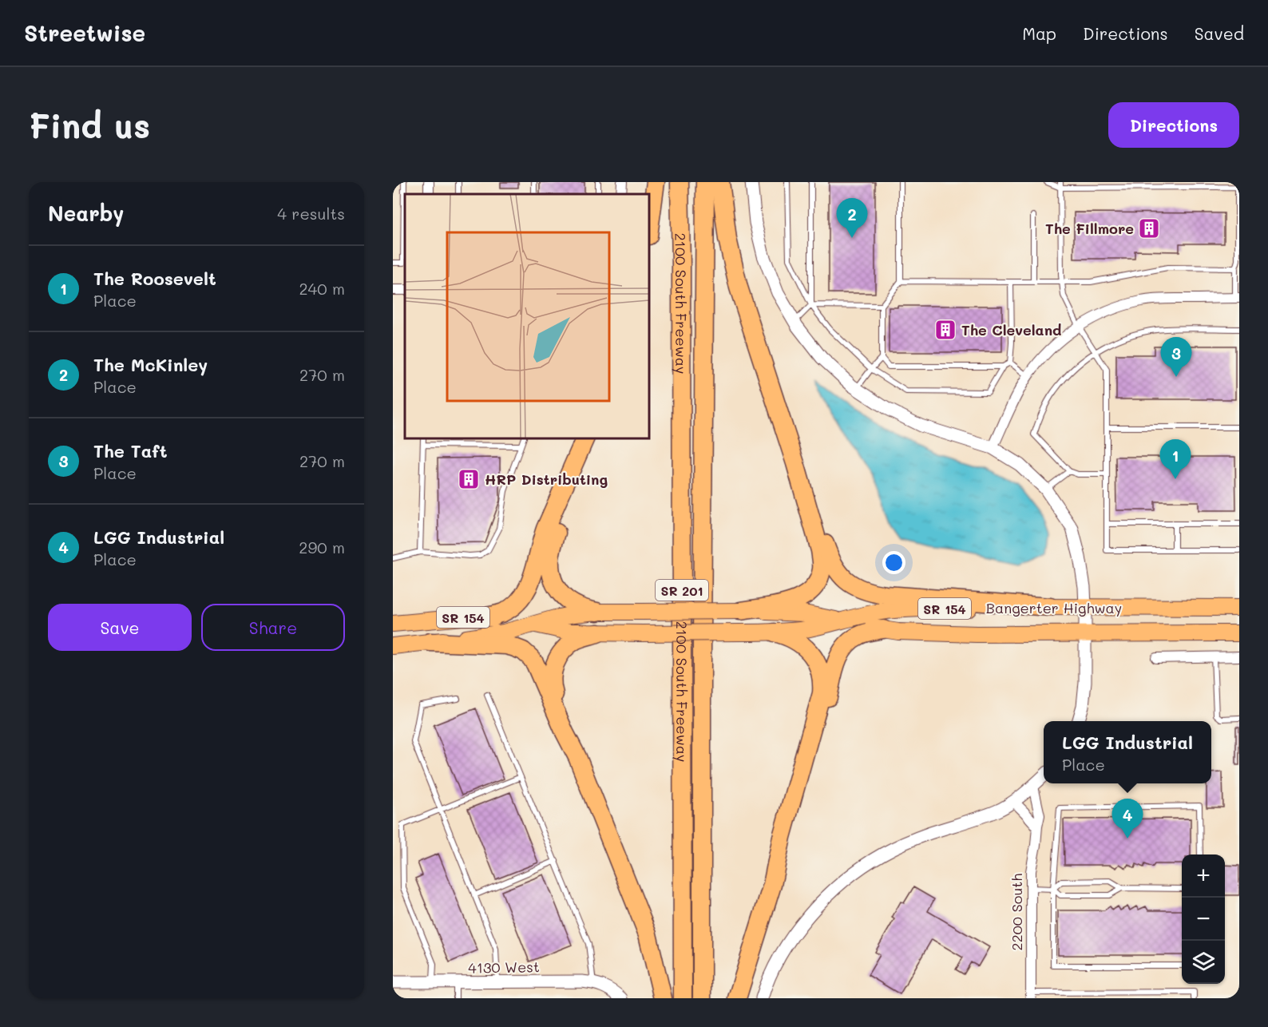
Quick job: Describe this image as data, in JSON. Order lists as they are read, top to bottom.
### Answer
{
  "streets": {
    "highway": [
      "2100 South Freeway",
      "SR 201",
      "Bangerter Highway",
      "SR 154"
    ],
    "street": ["2200 South", "4130 West"]
  },
  "places": {
    "building": ["The Fillmore", "The Cleveland", "HRP Distributing"]
  },
  "page": {
    "header": "Streetwise",
    "nav": ["Map", "Directions", "Saved"],
    "buttons": [
      "Directions",
      ["Save", "Share"]
    ],
    "title": "Find us",
    "heading": ["Nearby", "4 results"],
    "pins": [
      "2",
      "3",
      "1",
      "4"
    ],
    "list": [
      {
        "mark": "1",
        "name": "The Roosevelt",
        "note": "Place",
        "value": "240 m"
      },
      {
        "mark": "2",
        "name": "The McKinley",
        "note": "Place",
        "value": "270 m"
      },
      {
        "mark": "3",
        "name": "The Taft",
        "note": "Place",
        "value": "270 m"
      },
      {
        "mark": "4",
        "name": "LGG Industrial",
        "note": "Place",
        "value": "290 m"
      }
    ],
    "popup": ["LGG Industrial", "Place"],
    "map_buttons": ["+", "−"]
  }
}
